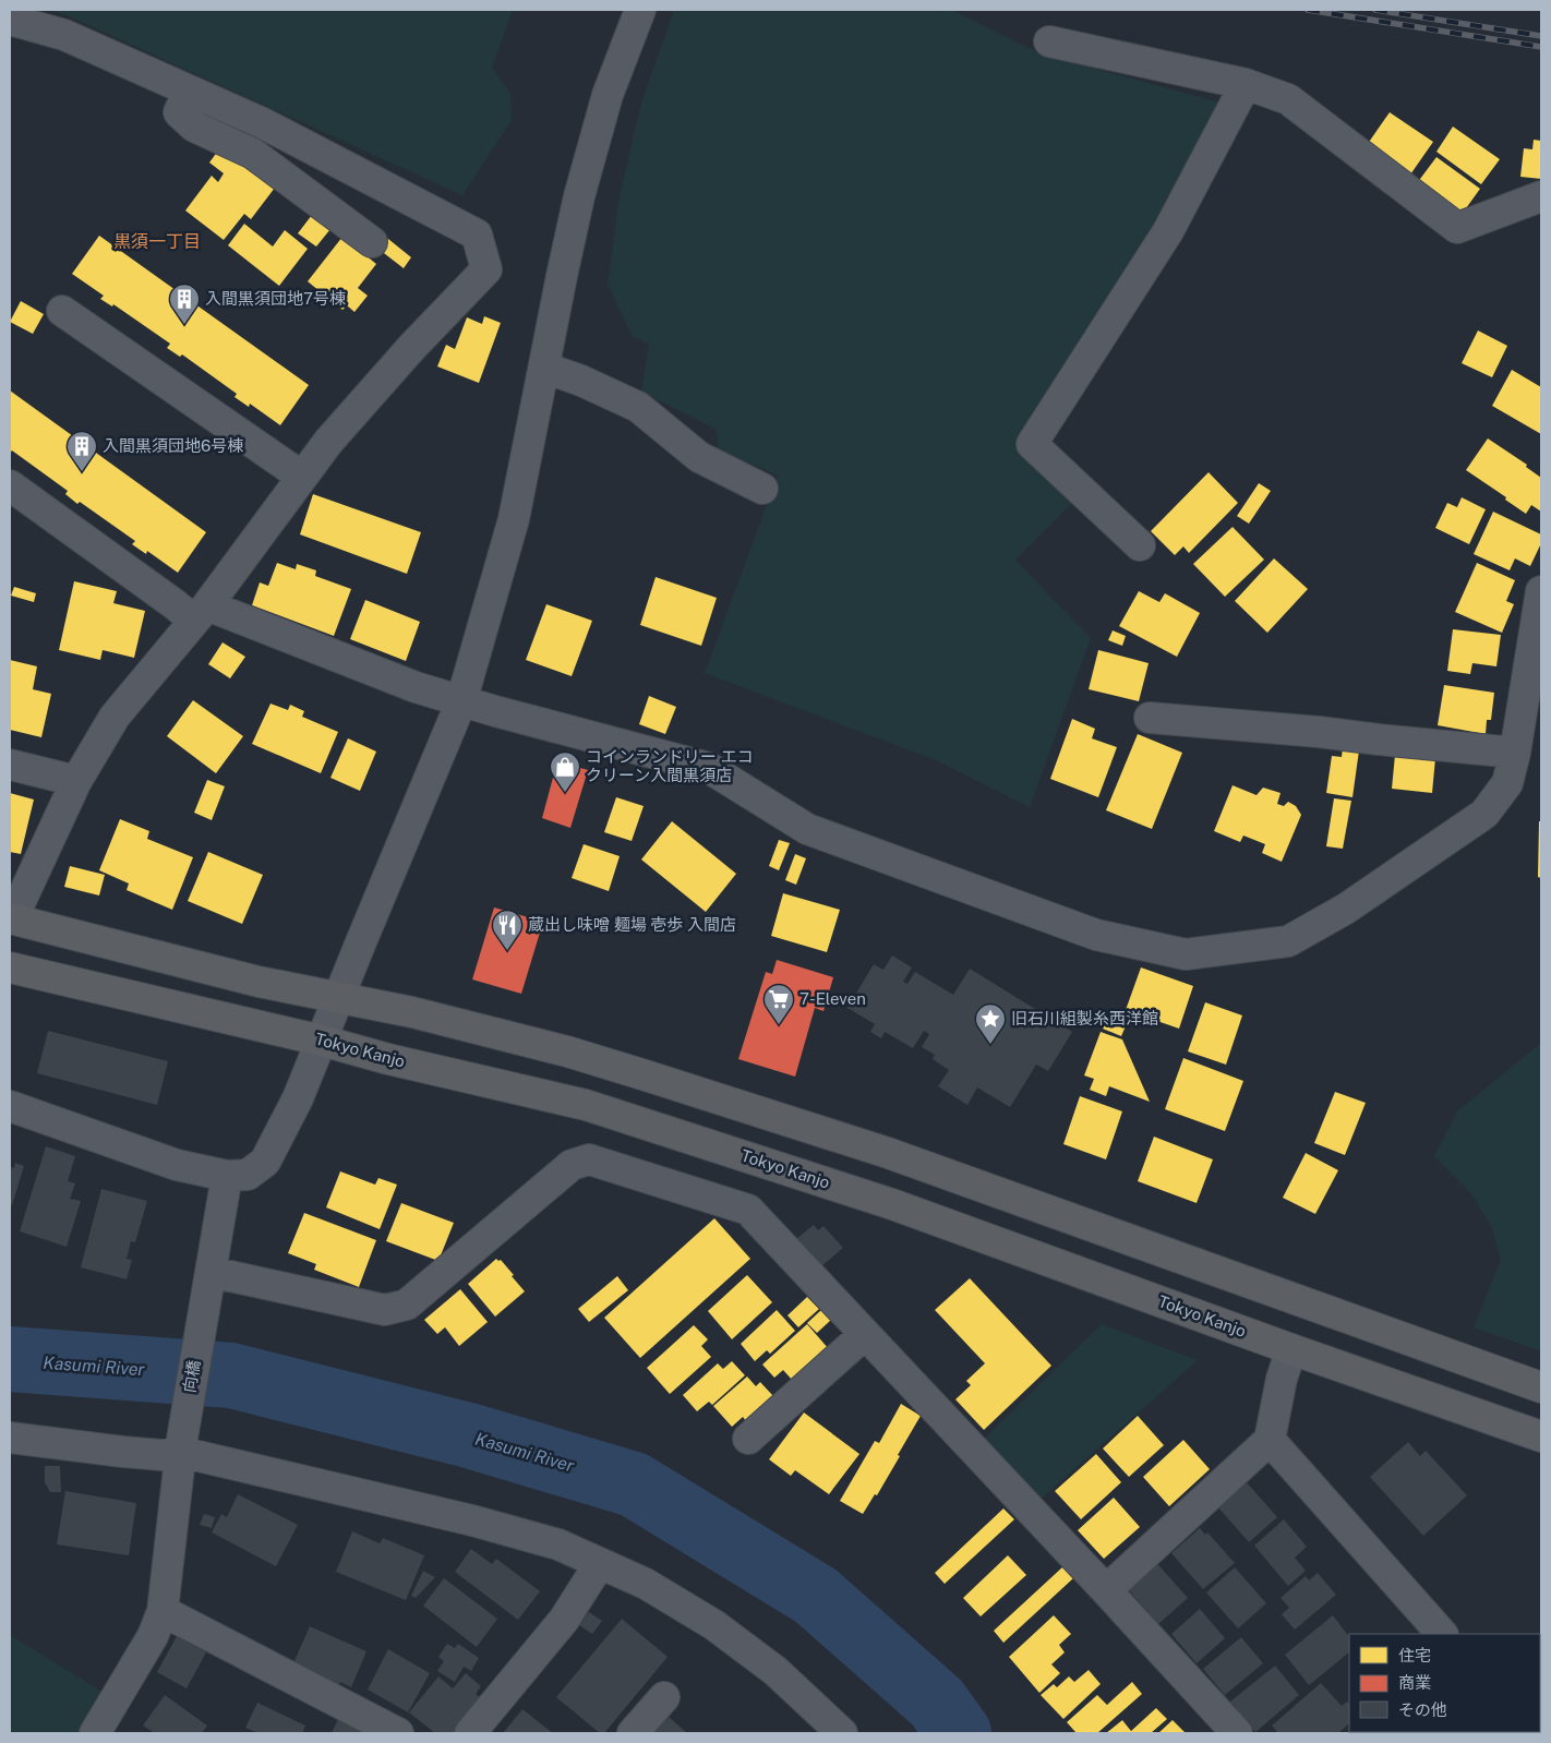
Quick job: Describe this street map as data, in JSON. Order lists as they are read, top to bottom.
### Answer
{
  "streets": {
    "highway": ["Tokyo Kanjo"],
    "street": ["向橋"]
  },
  "districts": ["黒須一丁目"],
  "water": ["Kasumi River"],
  "places": {
    "building": ["入間黒須団地7号棟", "入間黒須団地6号棟"],
    "shop": ["コインランドリー エコ クリーン入間黒須店"],
    "restaurant": ["蔵出し味噌 麺場 壱歩 入間店"],
    "supermarket": ["7-Eleven"],
    "place": ["旧石川組製糸西洋館"]
  },
  "legend": ["住宅", "商業", "その他"]
}
